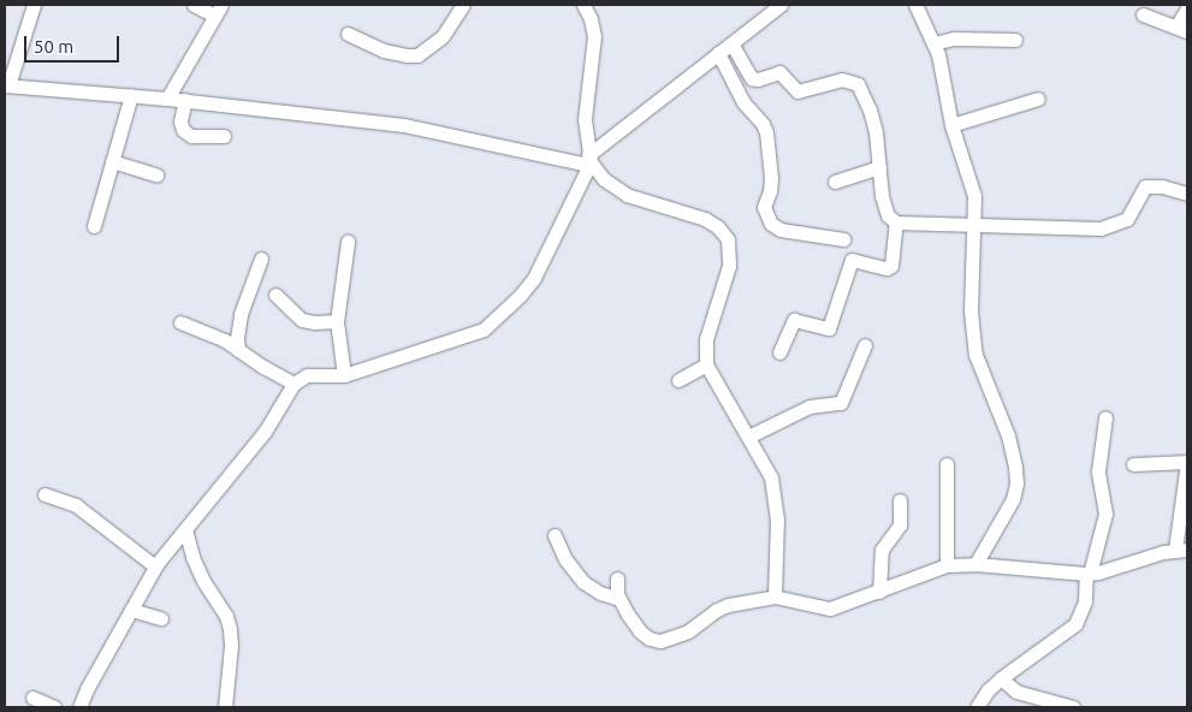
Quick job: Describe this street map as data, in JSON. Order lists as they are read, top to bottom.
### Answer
{
  "scale_bar": "50 m"
}
